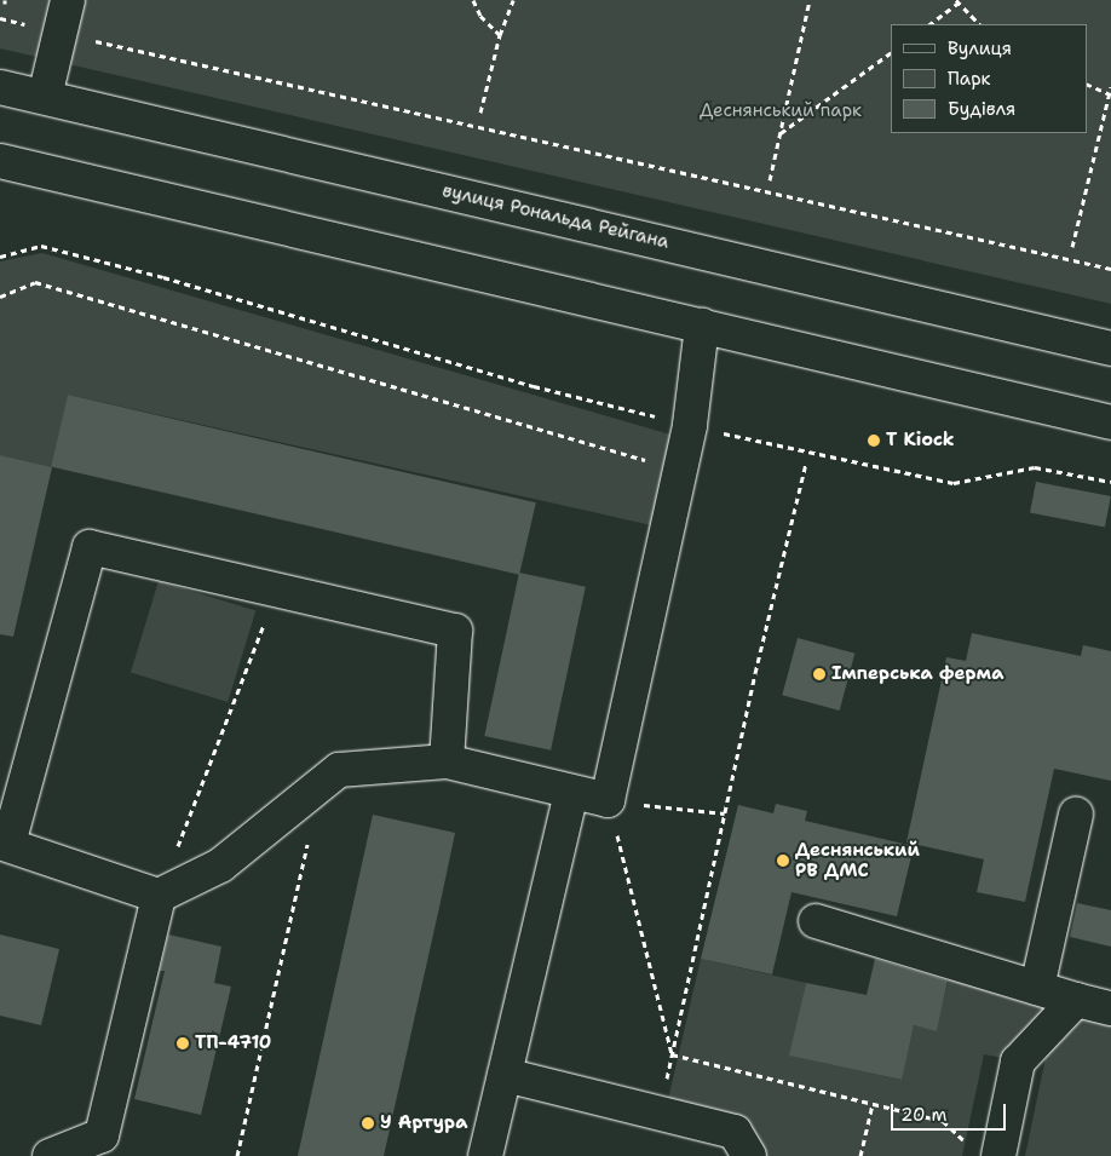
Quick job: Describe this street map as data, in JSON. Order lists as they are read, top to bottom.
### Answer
{
  "streets": {
    "main road": ["вулиця Рональда Рейгана"]
  },
  "parks": ["Деснянський парк"],
  "places": [
    "T Kiock",
    "Імперська ферма",
    "Деснянський РВ ДМС",
    "ТП-4710",
    "У Артура"
  ],
  "legend": ["Вулиця", "Парк", "Будівля"],
  "scale_bar": "20 m"
}
